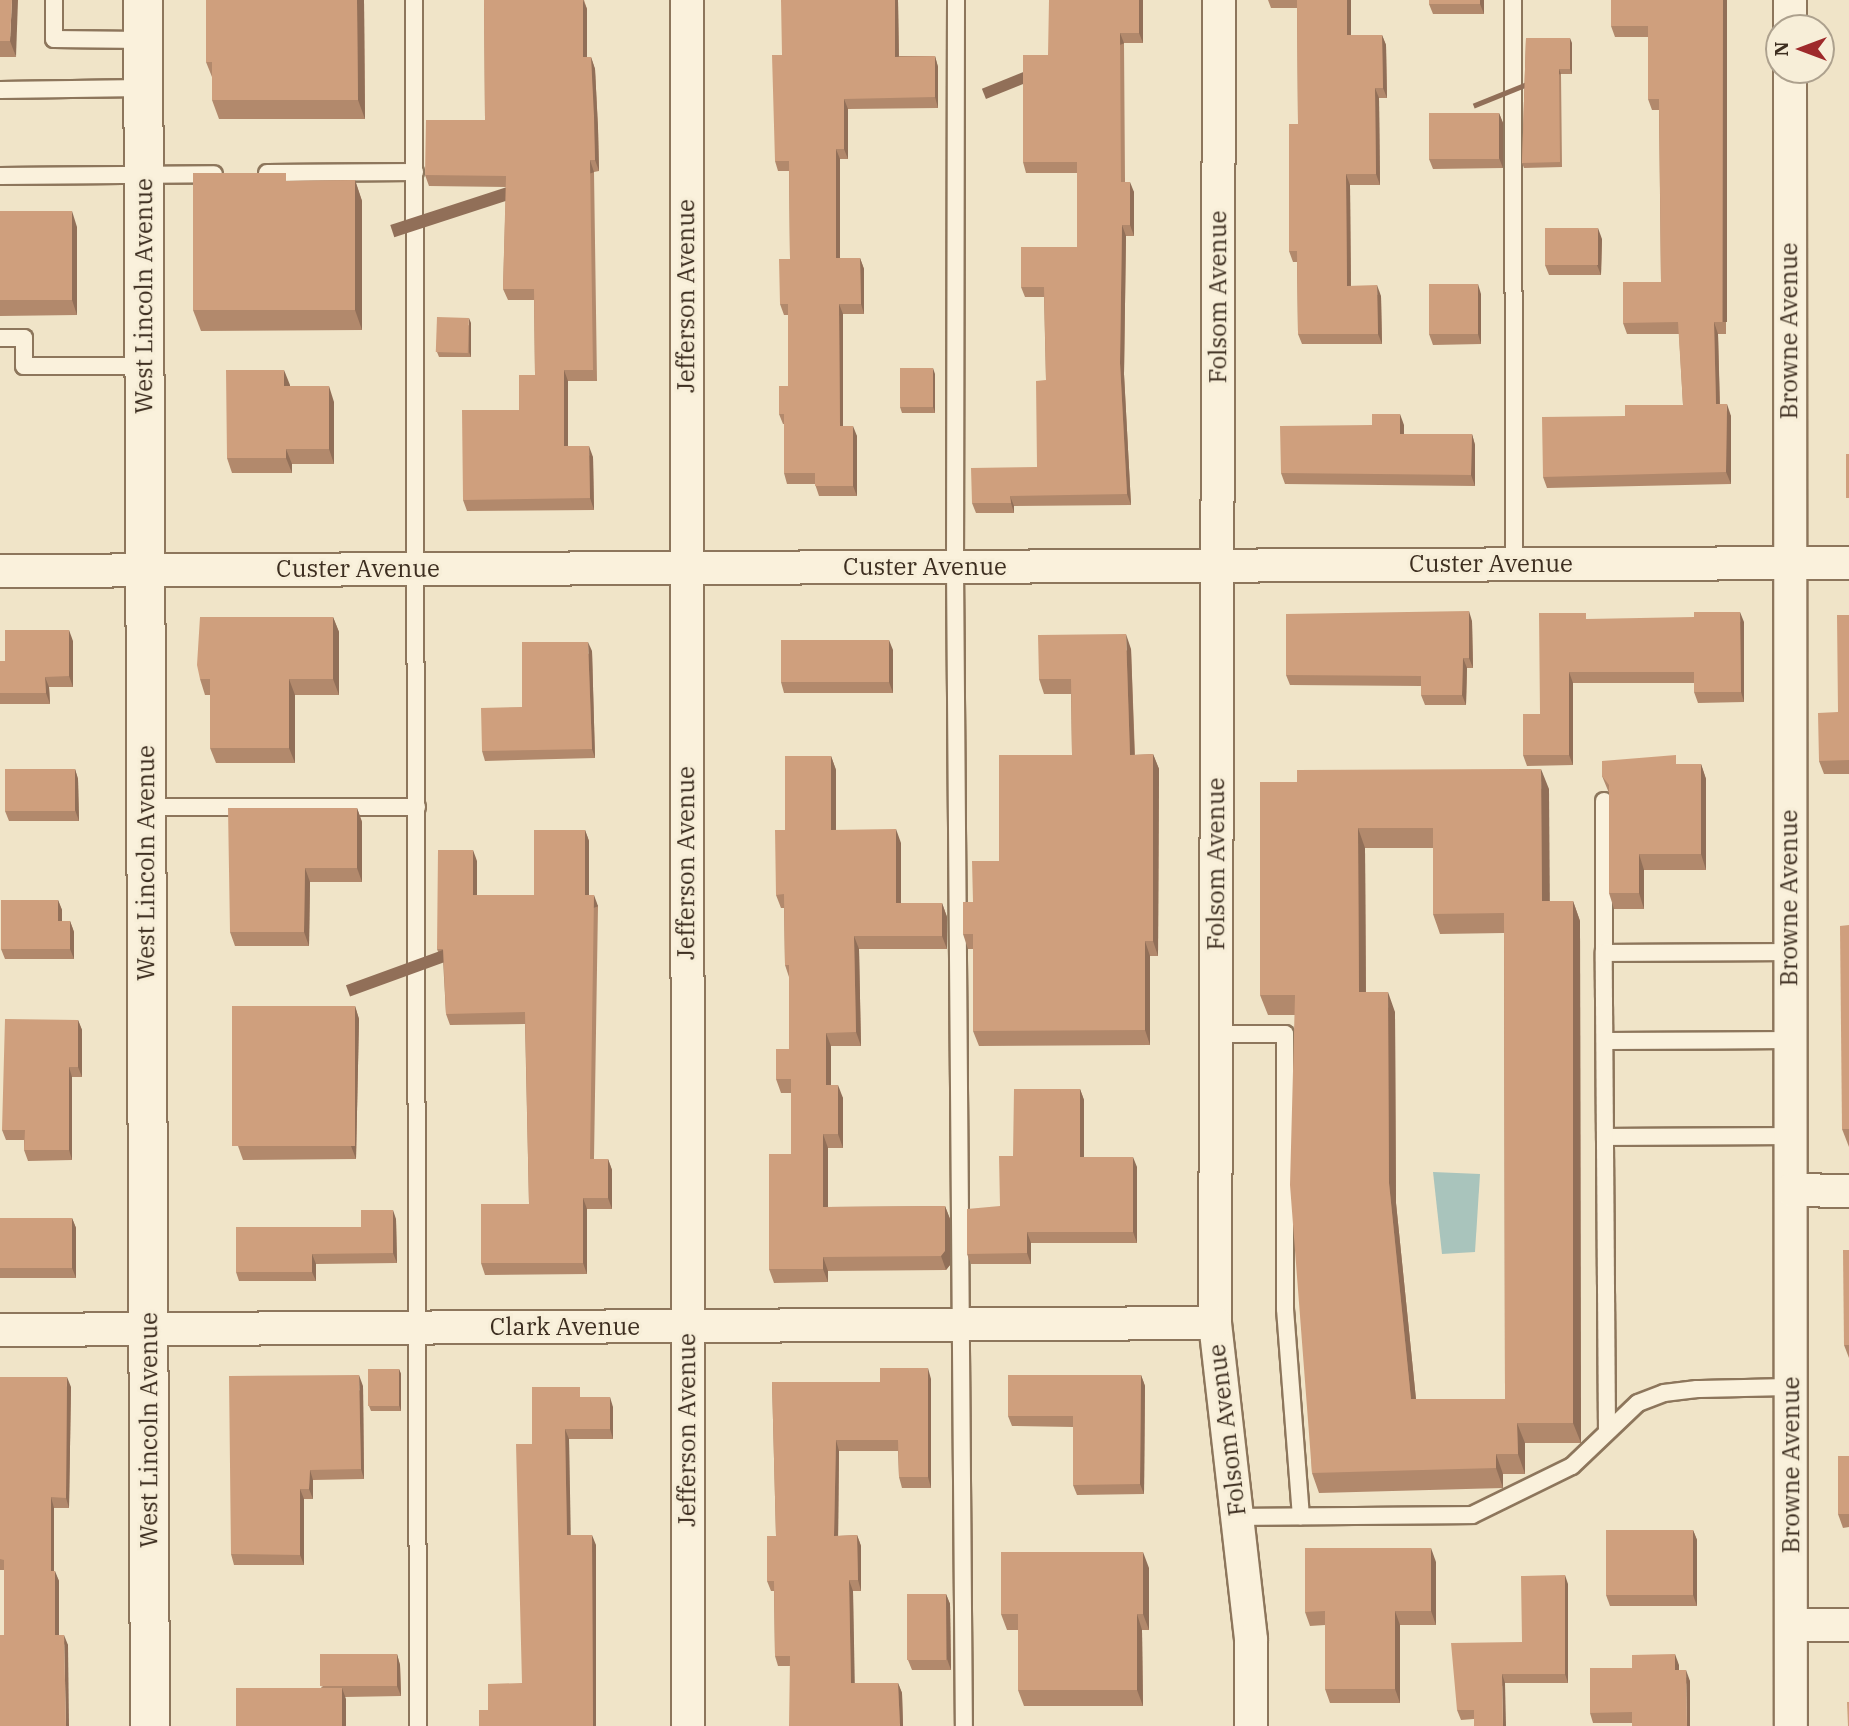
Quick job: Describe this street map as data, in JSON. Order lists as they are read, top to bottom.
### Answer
{
  "streets": {
    "main road": ["West Lincoln Avenue"],
    "street": [
      "Jefferson Avenue",
      "Folsom Avenue",
      "Browne Avenue",
      "Custer Avenue",
      "Clark Avenue"
    ]
  },
  "crossings": [
    ["West Lincoln Avenue", "Custer Avenue"],
    ["West Lincoln Avenue", "Clark Avenue"],
    ["Jefferson Avenue", "Custer Avenue"],
    ["Jefferson Avenue", "Clark Avenue"],
    ["Folsom Avenue", "Custer Avenue"],
    ["Folsom Avenue", "Clark Avenue"],
    ["Browne Avenue", "Custer Avenue"]
  ],
  "north": "left"
}
